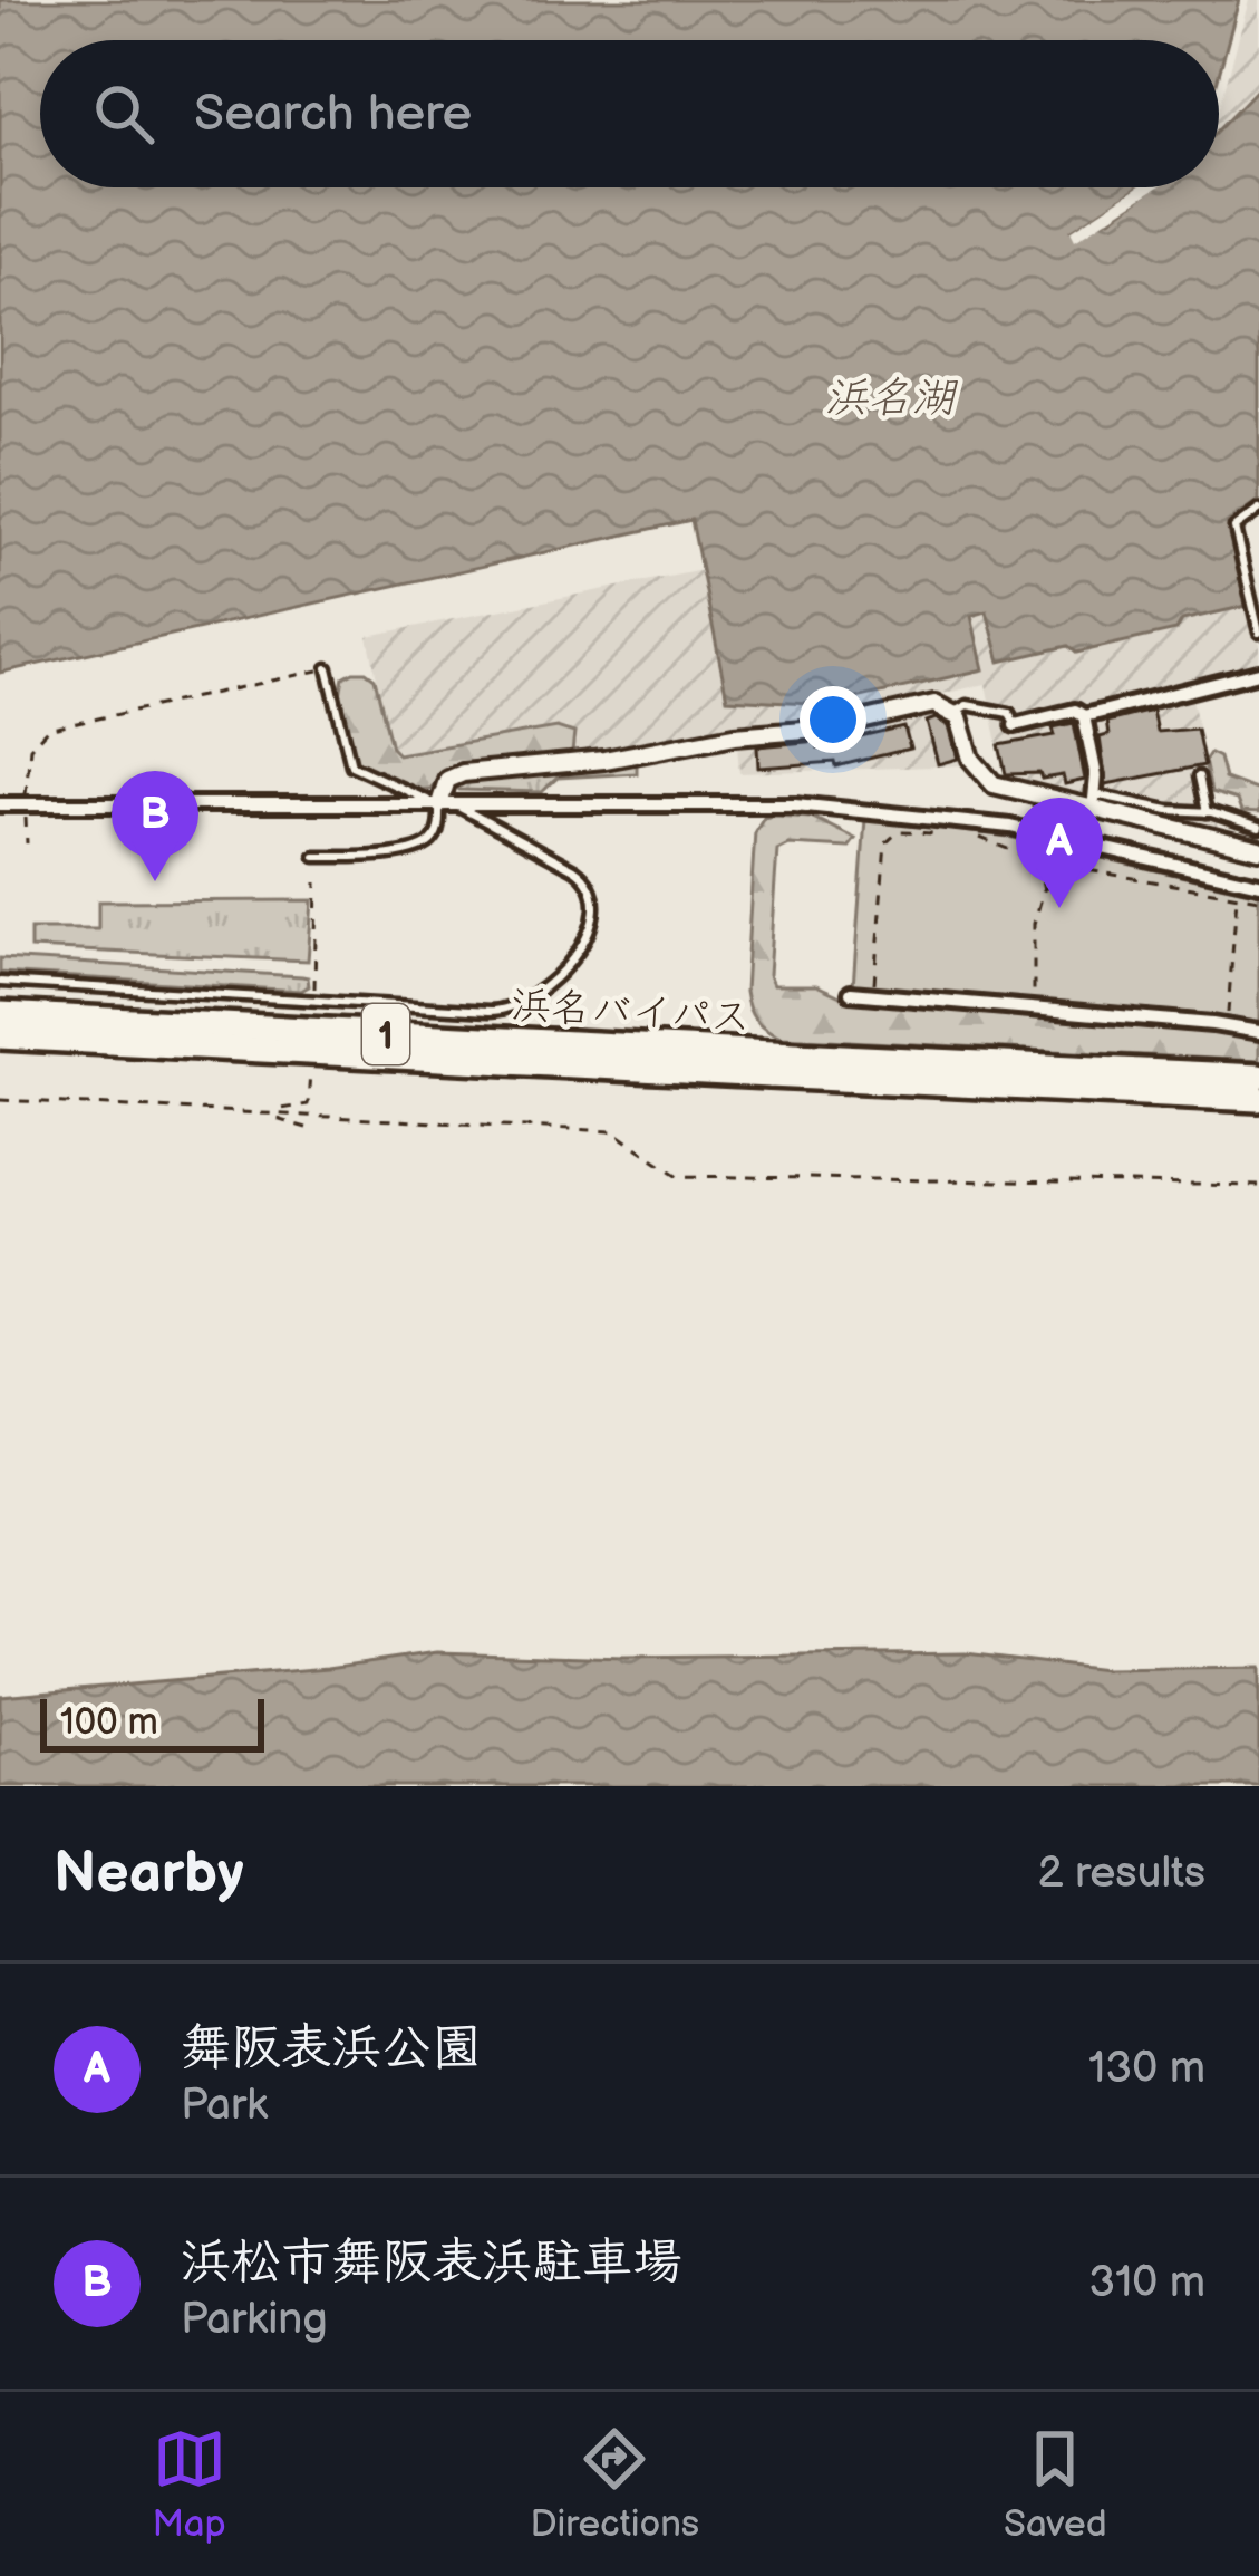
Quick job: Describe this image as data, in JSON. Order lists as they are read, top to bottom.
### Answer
{
  "streets": {
    "highway": ["浜名バイパス", "1"]
  },
  "water": ["浜名湖"],
  "scale_bar": "100 m",
  "page": {
    "search": "Search here",
    "pins": ["B", "A"],
    "scale": "100 m",
    "heading": ["Nearby", "2 results"],
    "list": [
      {
        "mark": "A",
        "name": "舞阪表浜公園",
        "note": "Park",
        "value": "130 m"
      },
      {
        "mark": "B",
        "name": "浜松市舞阪表浜駐車場",
        "note": "Parking",
        "value": "310 m"
      }
    ],
    "nav": ["Map", "Directions", "Saved"]
  }
}
